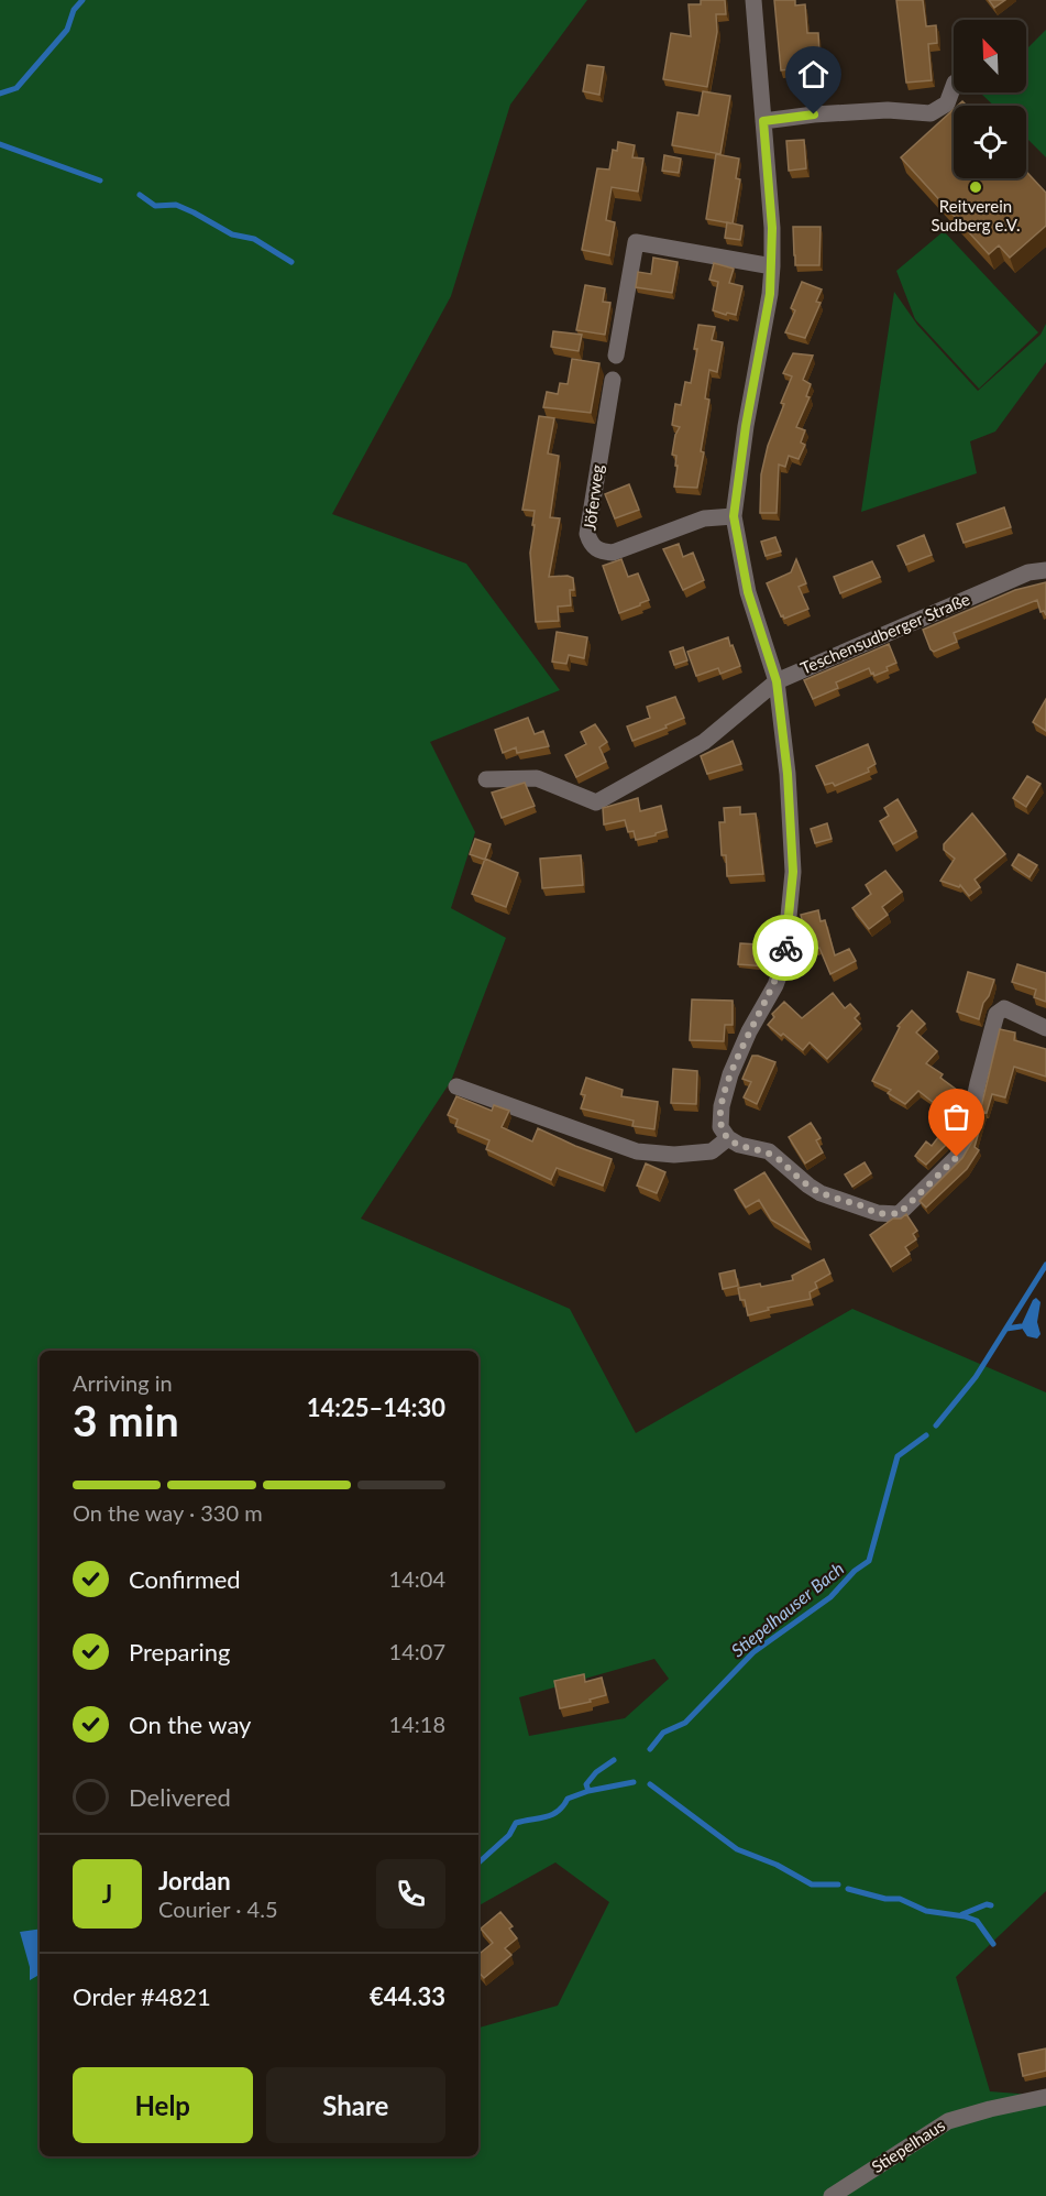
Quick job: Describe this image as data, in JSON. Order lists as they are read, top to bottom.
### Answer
{
  "streets": {
    "street": ["Jöferweg", "Teschensudberger Straße", "Stiepelhaus"]
  },
  "water": ["Stiepelhauser Bach"],
  "places": ["Reitverein Sudberg e.V."],
  "north": "top left",
  "page": {
    "heading": ["3 min", "Arriving in", "14:25–14:30"],
    "panel": [
      "Jordan",
      "Courier · 4.5",
      "Order #4821",
      "€44.33"
    ],
    "bar": "On the way · 330 m",
    "list": [
      ["Confirmed", "14:04"],
      ["Preparing", "14:07"],
      ["On the way", "14:18"],
      "Delivered"
    ],
    "round": "J",
    "buttons": ["Help", "Share"]
  }
}
